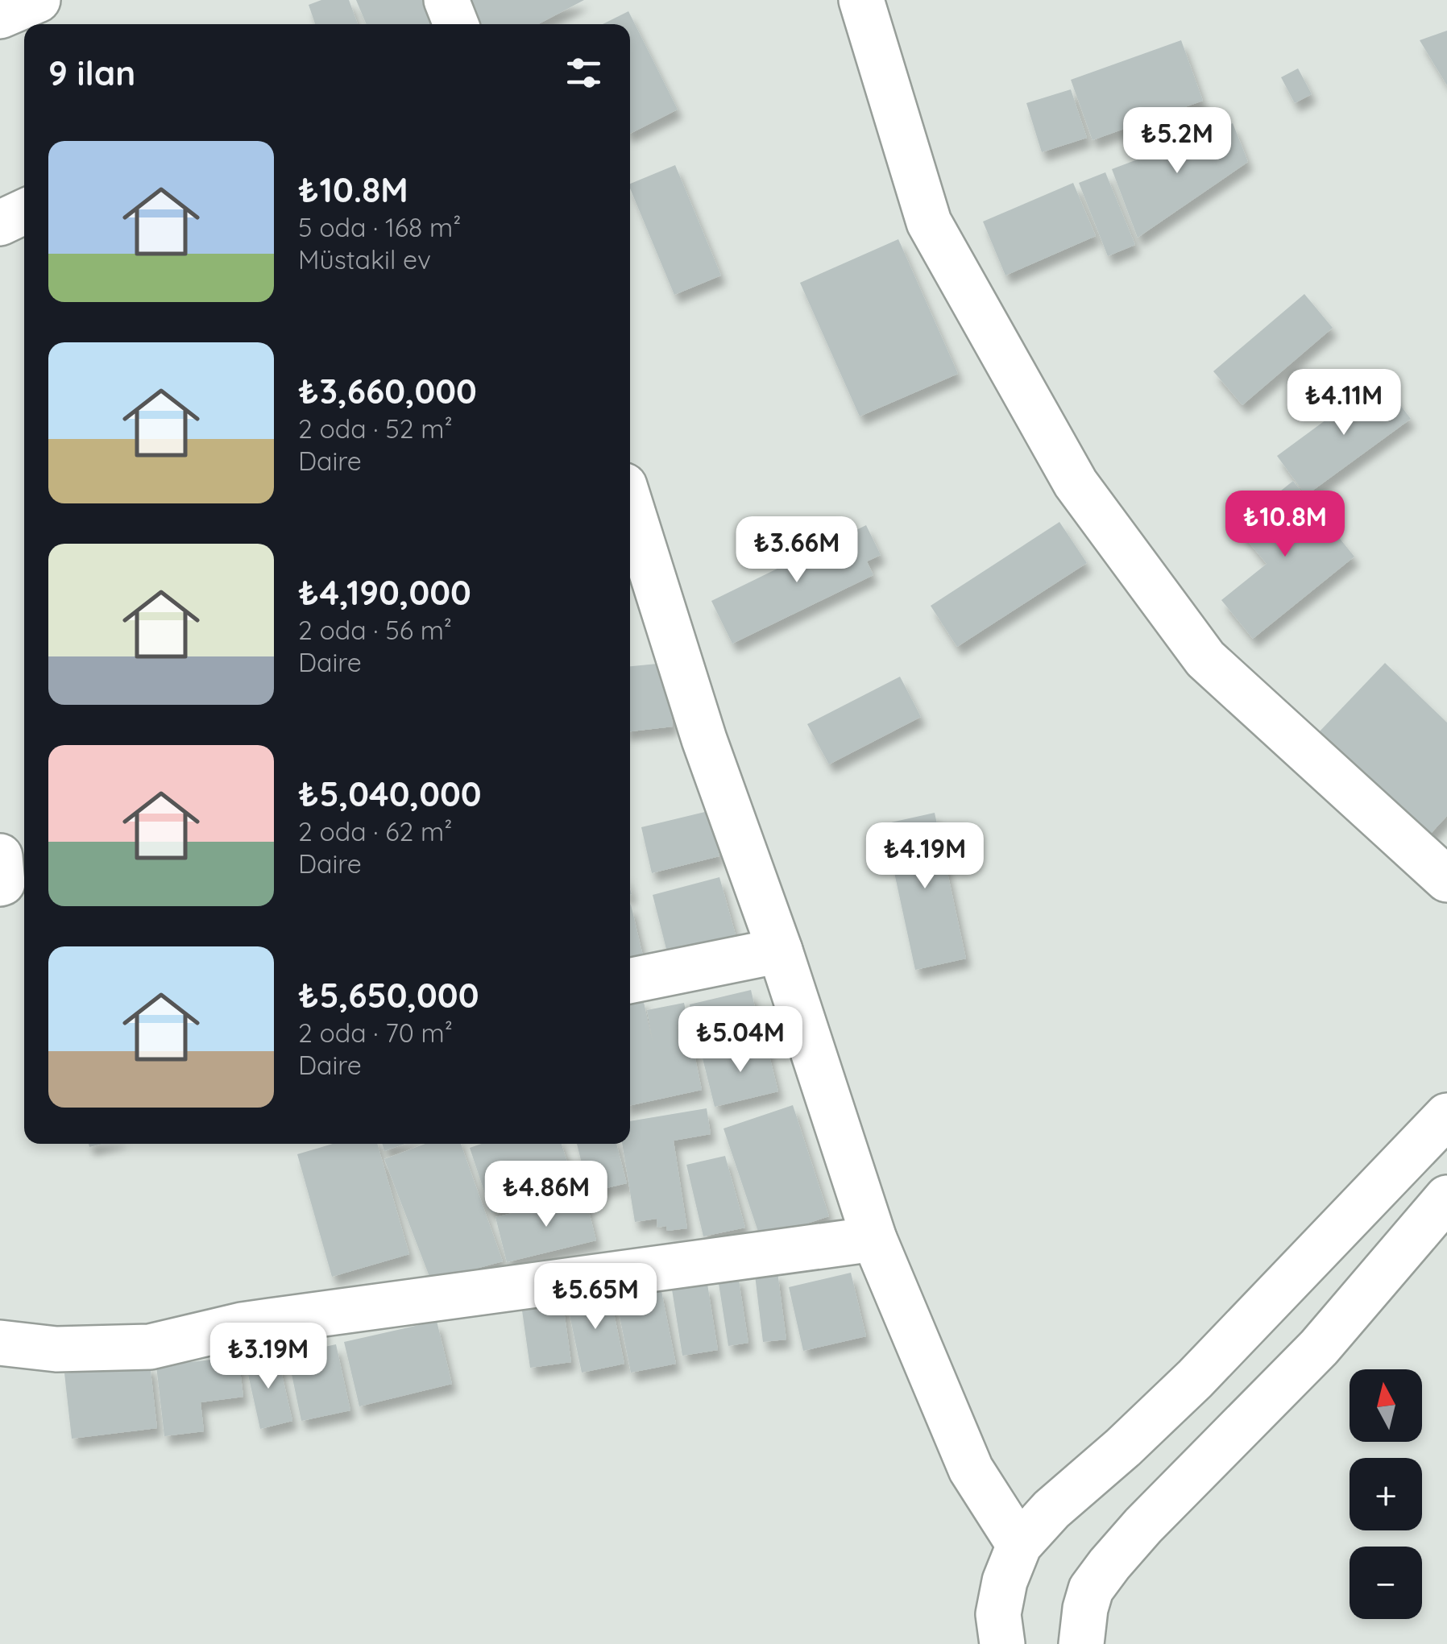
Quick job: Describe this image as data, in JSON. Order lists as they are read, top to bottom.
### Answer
{
  "north": "top",
  "page": {
    "heading": "9 ilan",
    "price": [
      "₺5.2M",
      "₺4.11M",
      "₺10.8M",
      "₺3.66M",
      "₺4.19M",
      "₺5.04M",
      "₺4.86M",
      "₺5.65M",
      "₺3.19M"
    ],
    "list": [
      {
        "name": "₺10.8M",
        "note": "5 oda · 168 m² · Müstakil ev"
      },
      {
        "name": "₺3,660,000",
        "note": "2 oda · 52 m² · Daire"
      },
      {
        "name": "₺4,190,000",
        "note": "2 oda · 56 m² · Daire"
      },
      {
        "name": "₺5,040,000",
        "note": "2 oda · 62 m² · Daire"
      },
      {
        "name": "₺5,650,000",
        "note": "2 oda · 70 m² · Daire"
      }
    ],
    "map_buttons": ["+", "−"]
  }
}
